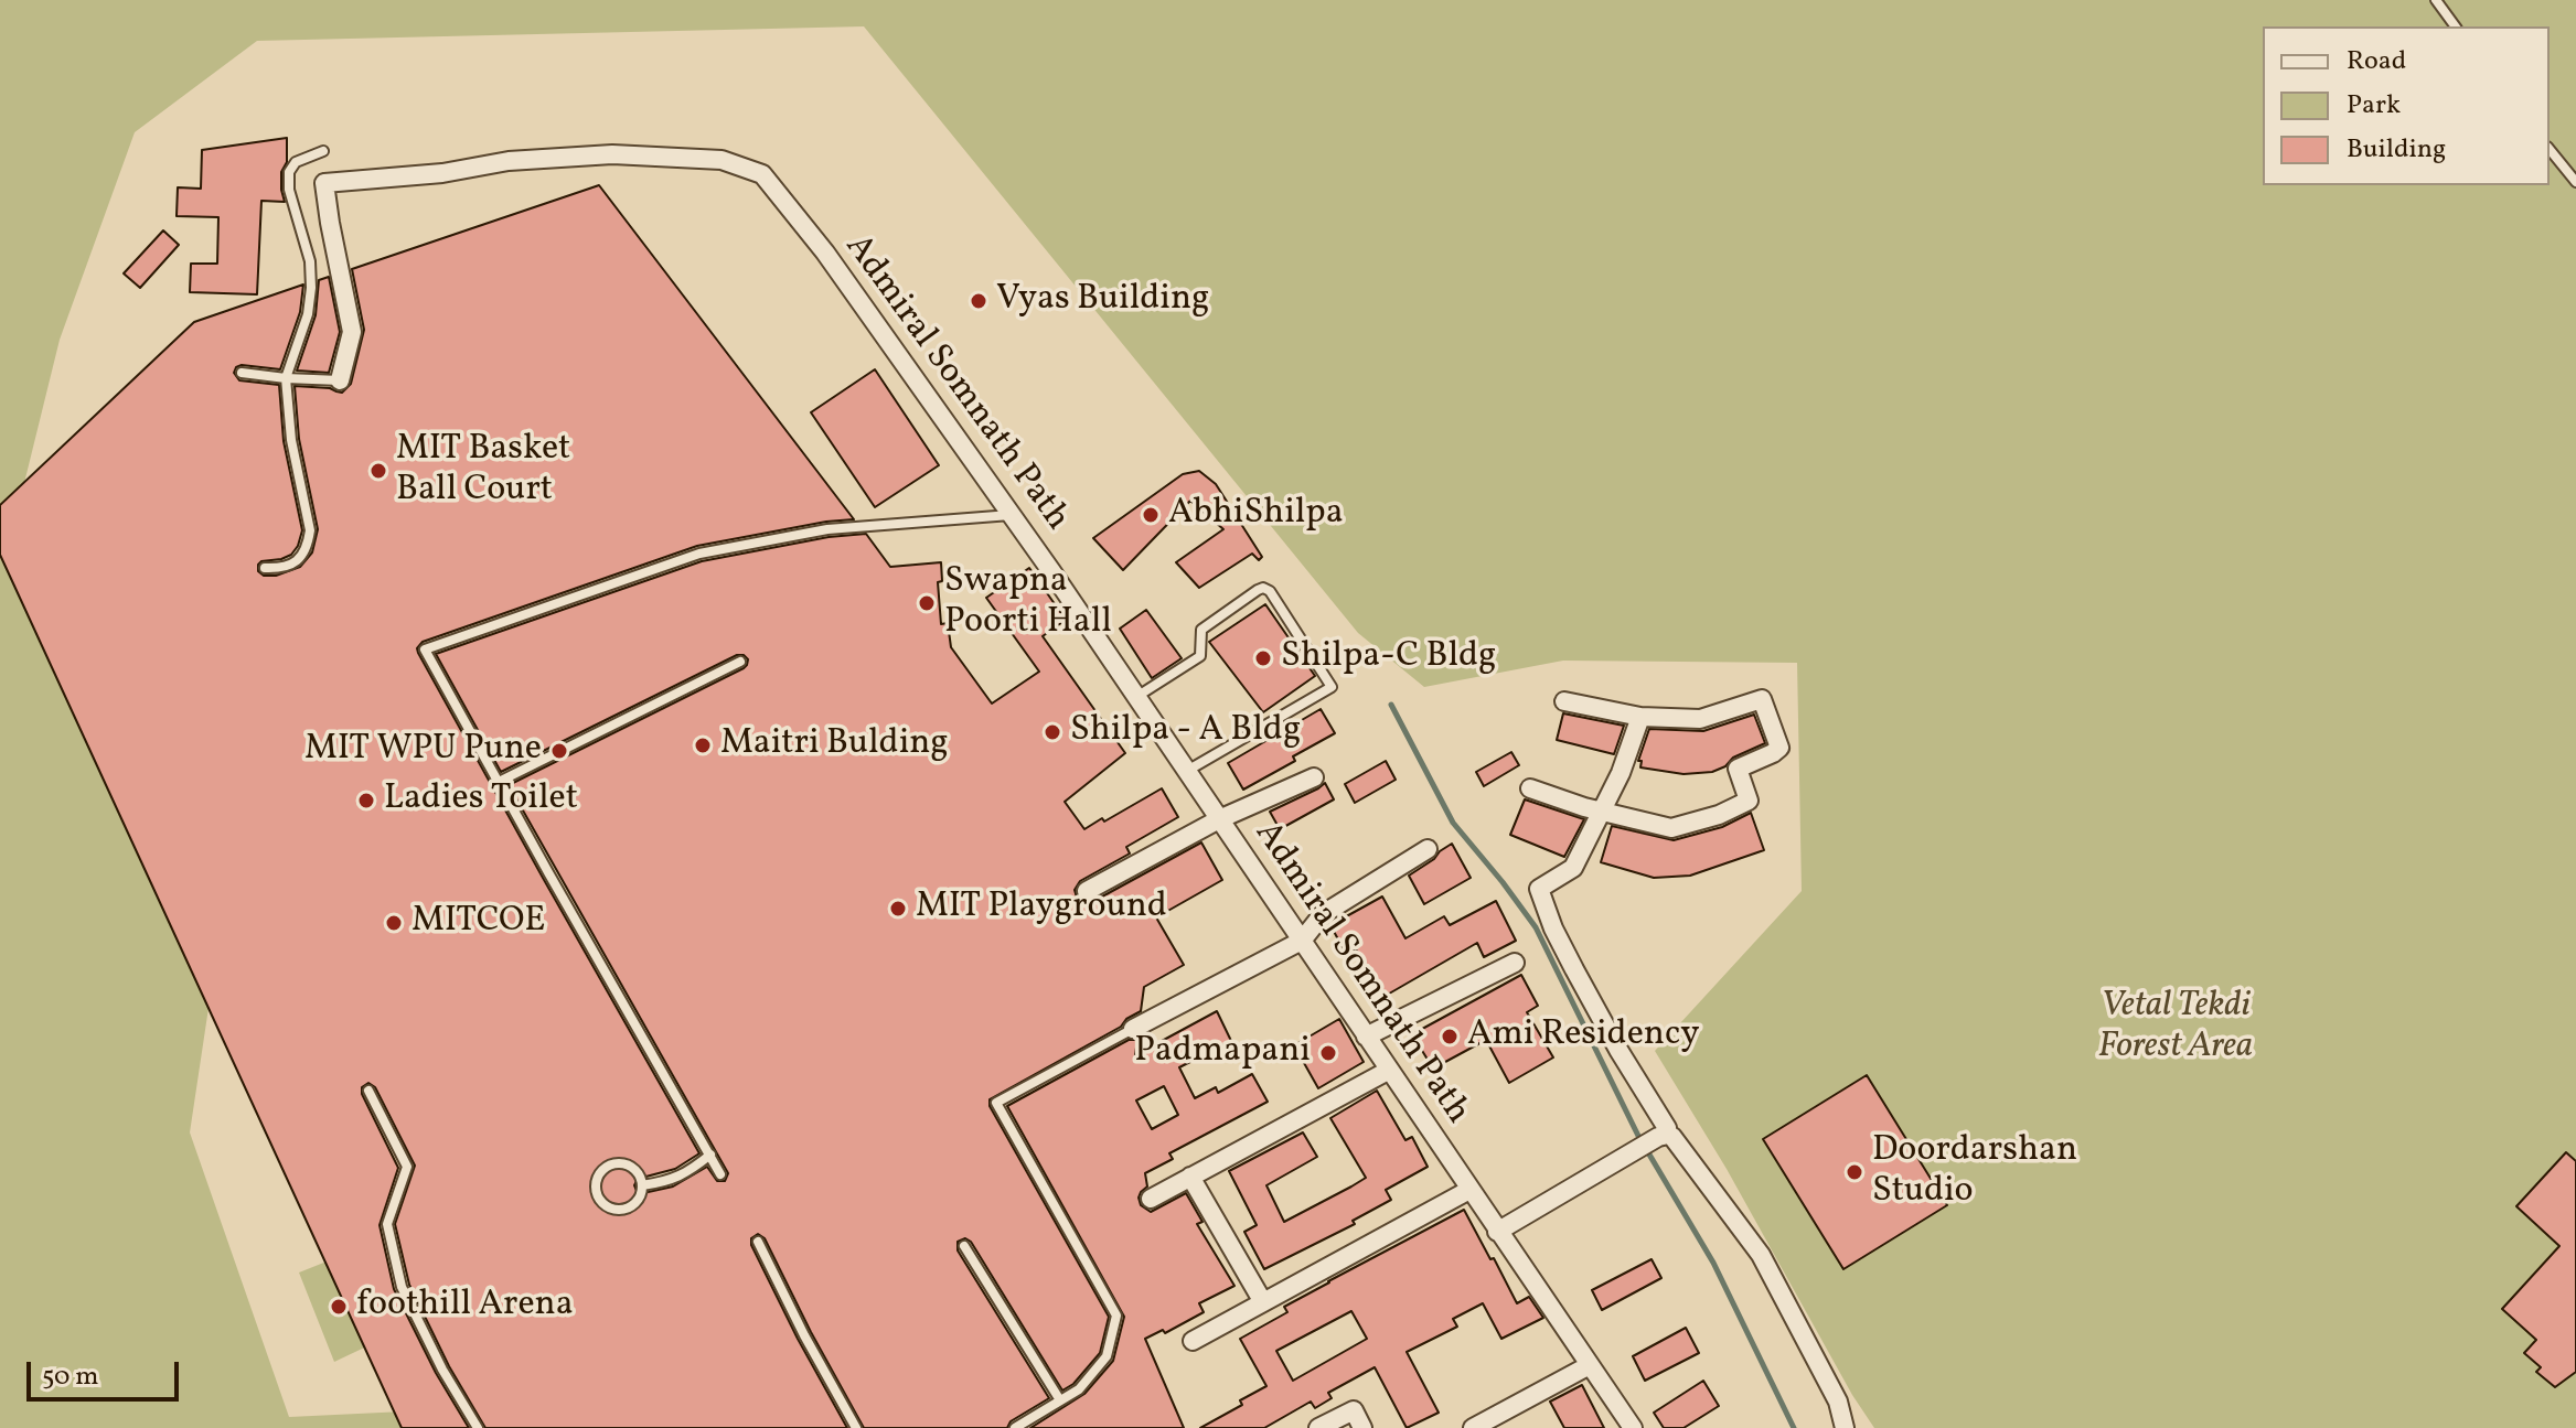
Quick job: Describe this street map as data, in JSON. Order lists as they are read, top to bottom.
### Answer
{
  "streets": {
    "street": ["Admiral Somnath Path"]
  },
  "parks": ["Vetal Tekdi Forest Area"],
  "places": [
    "Vyas Building",
    "MIT Basket Ball Court",
    "AbhiShilpa",
    "Swapna Poorti Hall",
    "Shilpa-C Bldg",
    "Shilpa - A Bldg",
    "Maitri Bulding",
    "MIT WPU Pune",
    "Ladies Toilet",
    "MIT Playground",
    "MITCOE",
    "Ami Residency",
    "Padmapani",
    "Doordarshan Studio",
    "foothill Arena"
  ],
  "legend": ["Road", "Park", "Building"],
  "scale_bar": "50 m"
}
